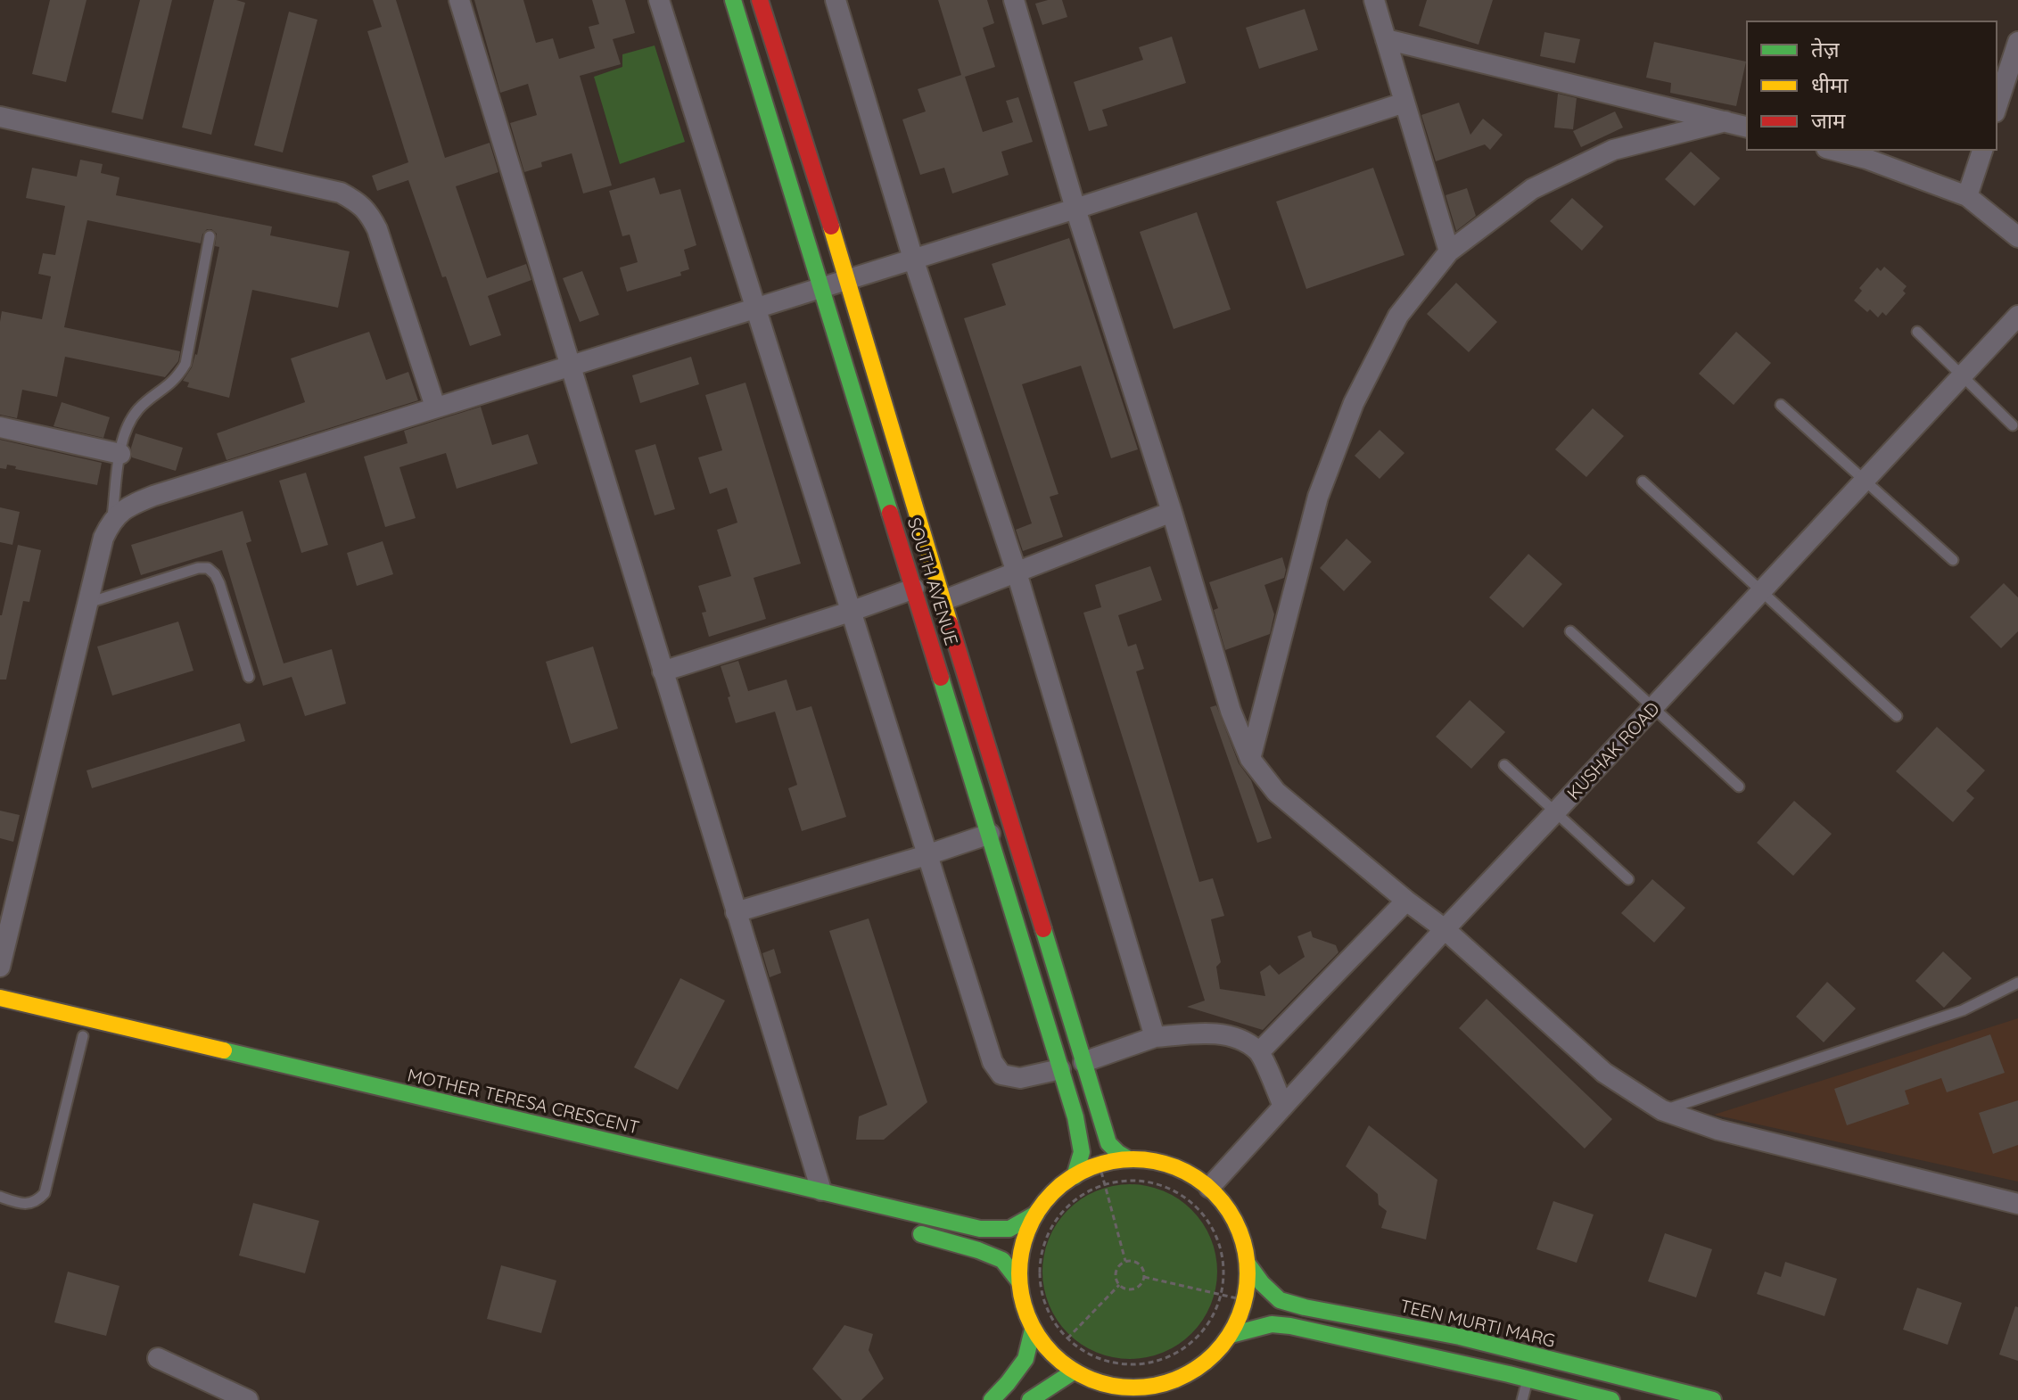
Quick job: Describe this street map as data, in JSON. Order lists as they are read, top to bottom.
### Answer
{
  "streets": {
    "main road": ["SOUTH AVENUE", "MOTHER TERESA CRESCENT", "TEEN MURTI MARG"],
    "street": ["KUSHAK ROAD"]
  },
  "legend": ["तेज़", "धीमा", "जाम"]
}
